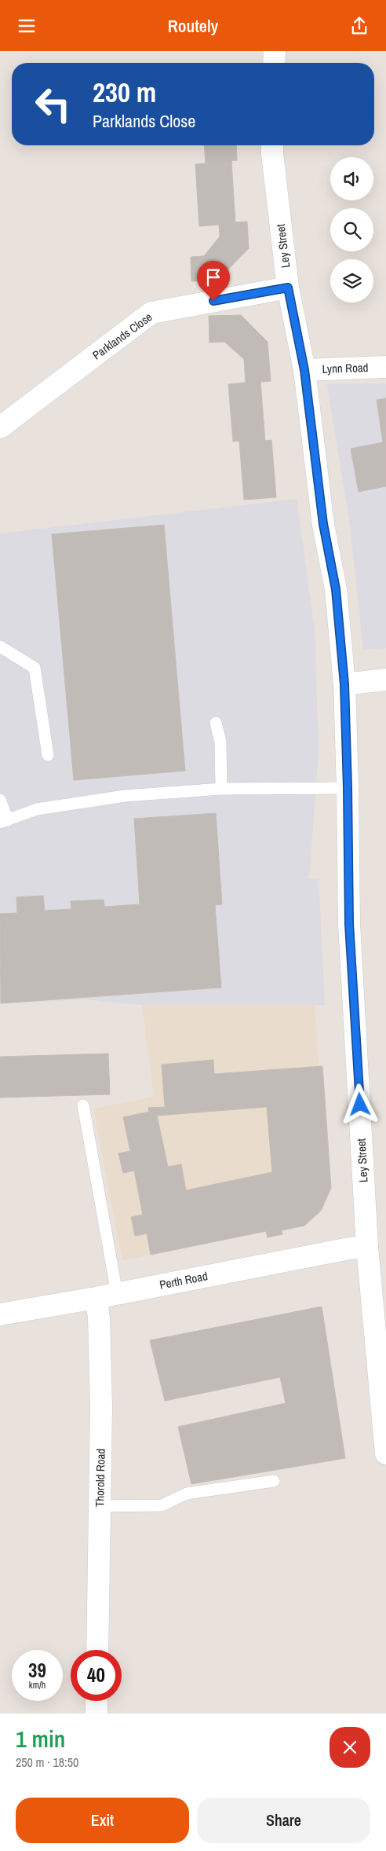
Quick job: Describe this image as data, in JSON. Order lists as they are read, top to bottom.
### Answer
{
  "streets": {
    "street": [
      "Ley Street",
      "Parklands Close",
      "Lynn Road",
      "Perth Road",
      "Thorold Road"
    ]
  },
  "crossings": [
    ["Ley Street", "Parklands Close"],
    ["Ley Street", "Lynn Road"],
    ["Ley Street", "Perth Road"],
    ["Perth Road", "Thorold Road"]
  ],
  "page": {
    "header": "Routely",
    "turn": ["230 m", "Parklands Close"],
    "speed": "39 km/h",
    "limit": "40",
    "heading": ["1 min", "250 m · 18:50"],
    "buttons": ["Exit", "Share"]
  }
}
